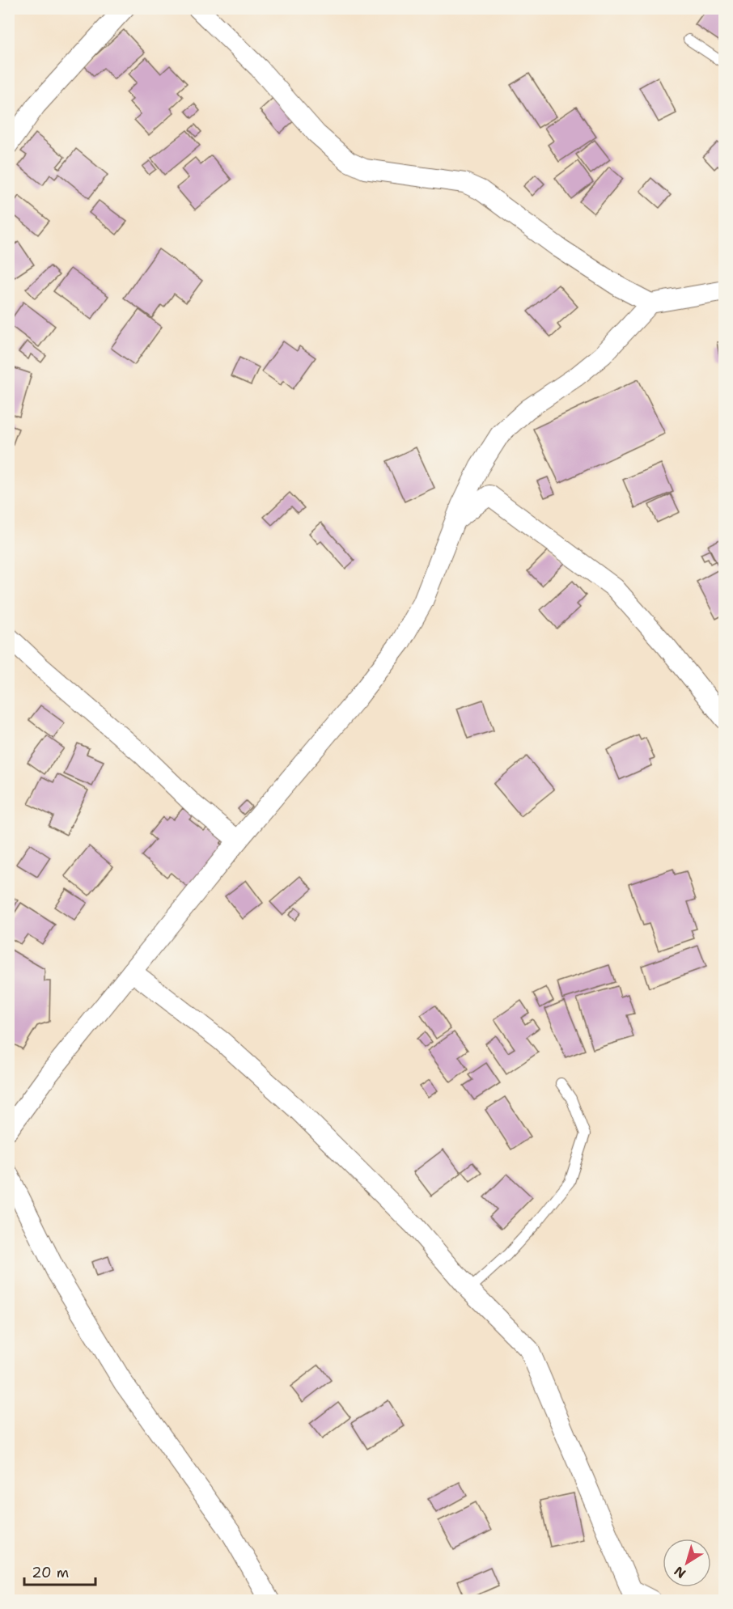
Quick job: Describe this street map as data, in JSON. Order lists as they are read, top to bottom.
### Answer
{
  "scale_bar": "20 m",
  "north": "bottom left"
}
